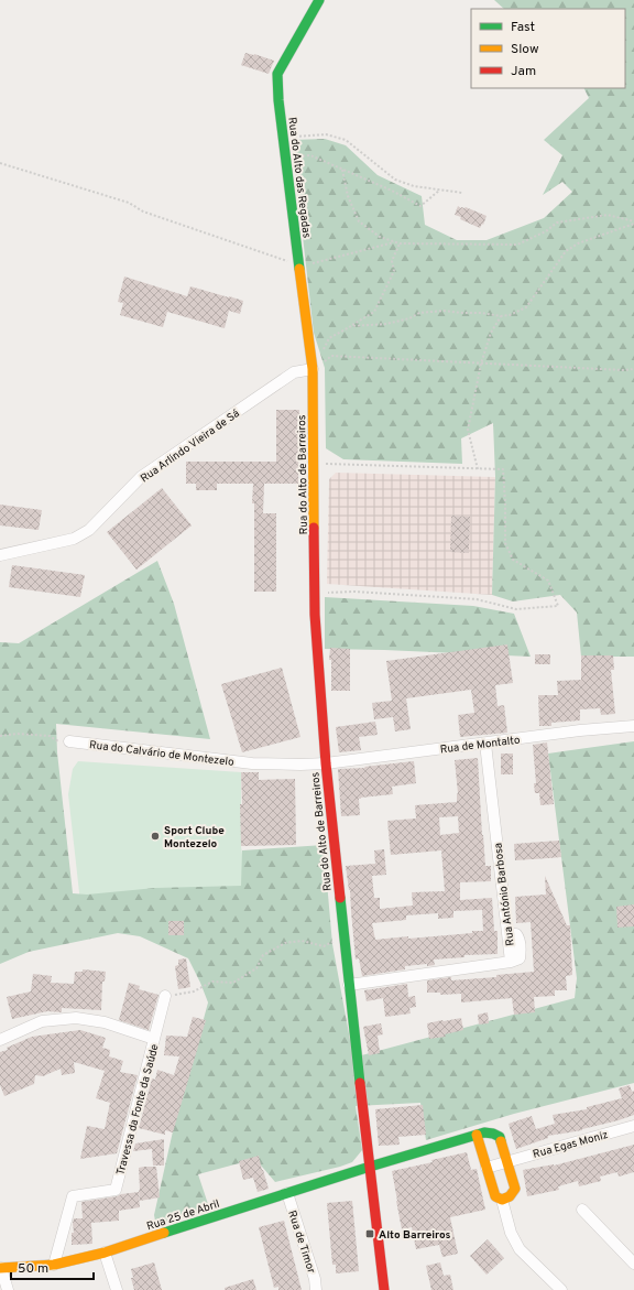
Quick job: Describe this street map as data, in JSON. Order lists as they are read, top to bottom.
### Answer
{
  "streets": {
    "street": [
      "Rua do Alto das Regadas",
      "Rua Arlindo Vieira de Sá",
      "Rua do Alto de Barreiros",
      "Rua de Montalto",
      "Rua do Calvário de Montezelo",
      "Rua António Barbosa",
      "Travessa da Fonte da Saúde",
      "Rua Egas Moniz",
      "Rua 25 de Abril",
      "Rua de Timor"
    ]
  },
  "crossings": [
    ["Rua do Alto das Regadas", "Rua Arlindo Vieira de Sá"],
    ["Rua do Alto das Regadas", "Rua do Alto de Barreiros"],
    ["Rua Arlindo Vieira de Sá", "Rua do Alto de Barreiros"],
    ["Rua do Alto de Barreiros", "Rua de Montalto"],
    ["Rua do Alto de Barreiros", "Rua do Calvário de Montezelo"],
    ["Rua do Alto de Barreiros", "Rua António Barbosa"],
    ["Rua do Alto de Barreiros", "Rua 25 de Abril"],
    ["Rua de Montalto", "Rua do Calvário de Montezelo"],
    ["Rua de Montalto", "Rua António Barbosa"],
    ["Travessa da Fonte da Saúde", "Rua 25 de Abril"],
    ["Rua 25 de Abril", "Rua de Timor"]
  ],
  "places": {
    "other": ["Sport Clube Montezelo"],
    "transit": ["Alto Barreiros"]
  },
  "legend": ["Fast", "Slow", "Jam"],
  "scale_bar": "50 m"
}
